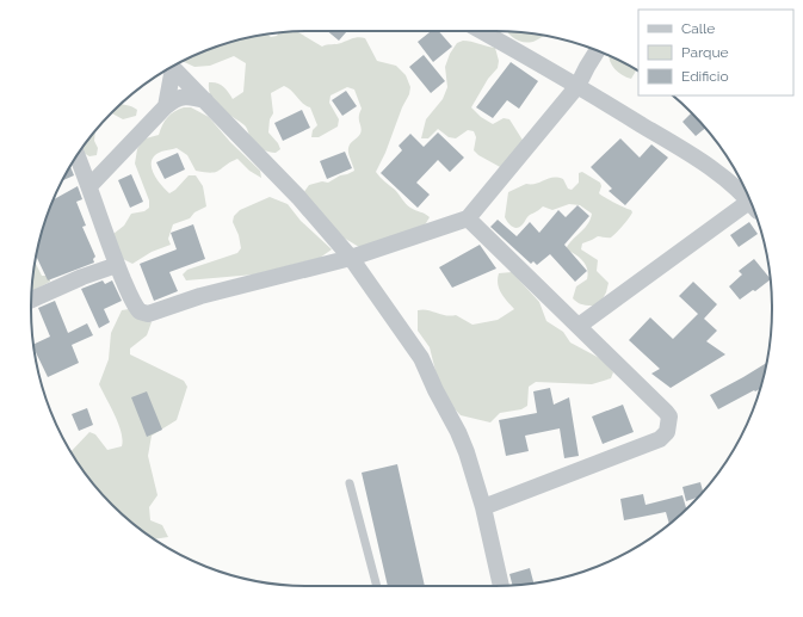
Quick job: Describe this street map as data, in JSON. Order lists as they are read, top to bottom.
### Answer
{
  "legend": ["Calle", "Parque", "Edificio"]
}
